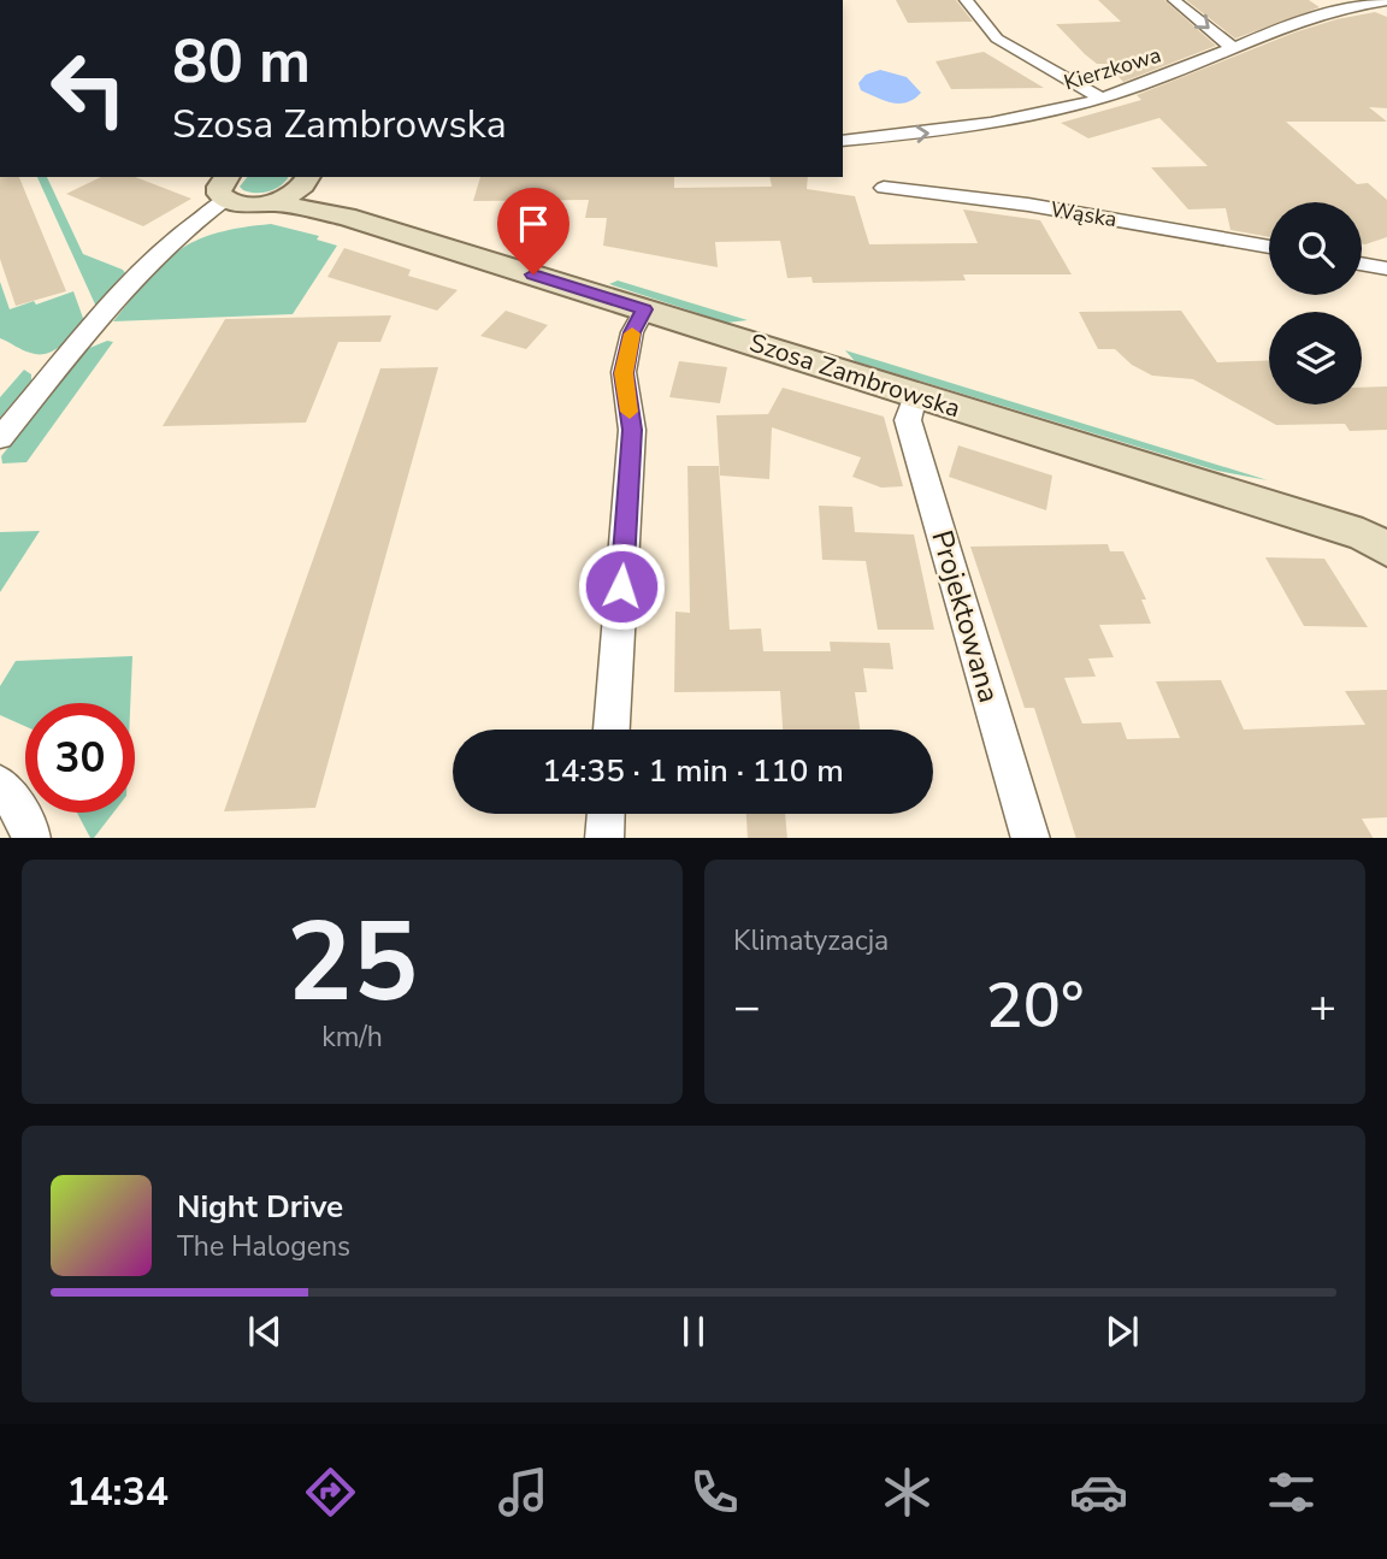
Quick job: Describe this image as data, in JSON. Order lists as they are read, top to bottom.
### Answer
{
  "streets": {
    "street": [
      "Kierzkowa",
      "Wąska",
      "Szosa Zambrowska",
      "Projektowana"
    ]
  },
  "crossings": [
    ["Szosa Zambrowska", "Projektowana"]
  ],
  "one_way": ["Kierzkowa"],
  "page": {
    "turn": ["80 m", "Szosa Zambrowska"],
    "limit": "30",
    "trip": "14:35 · 1 min · 110 m",
    "tile": [
      ["25", "km/h"],
      "Klimatyzacja"
    ],
    "heat": ["−", "20°", "+"],
    "song": ["Night Drive", "The Halogens"],
    "tabs": "14:34"
  }
}
